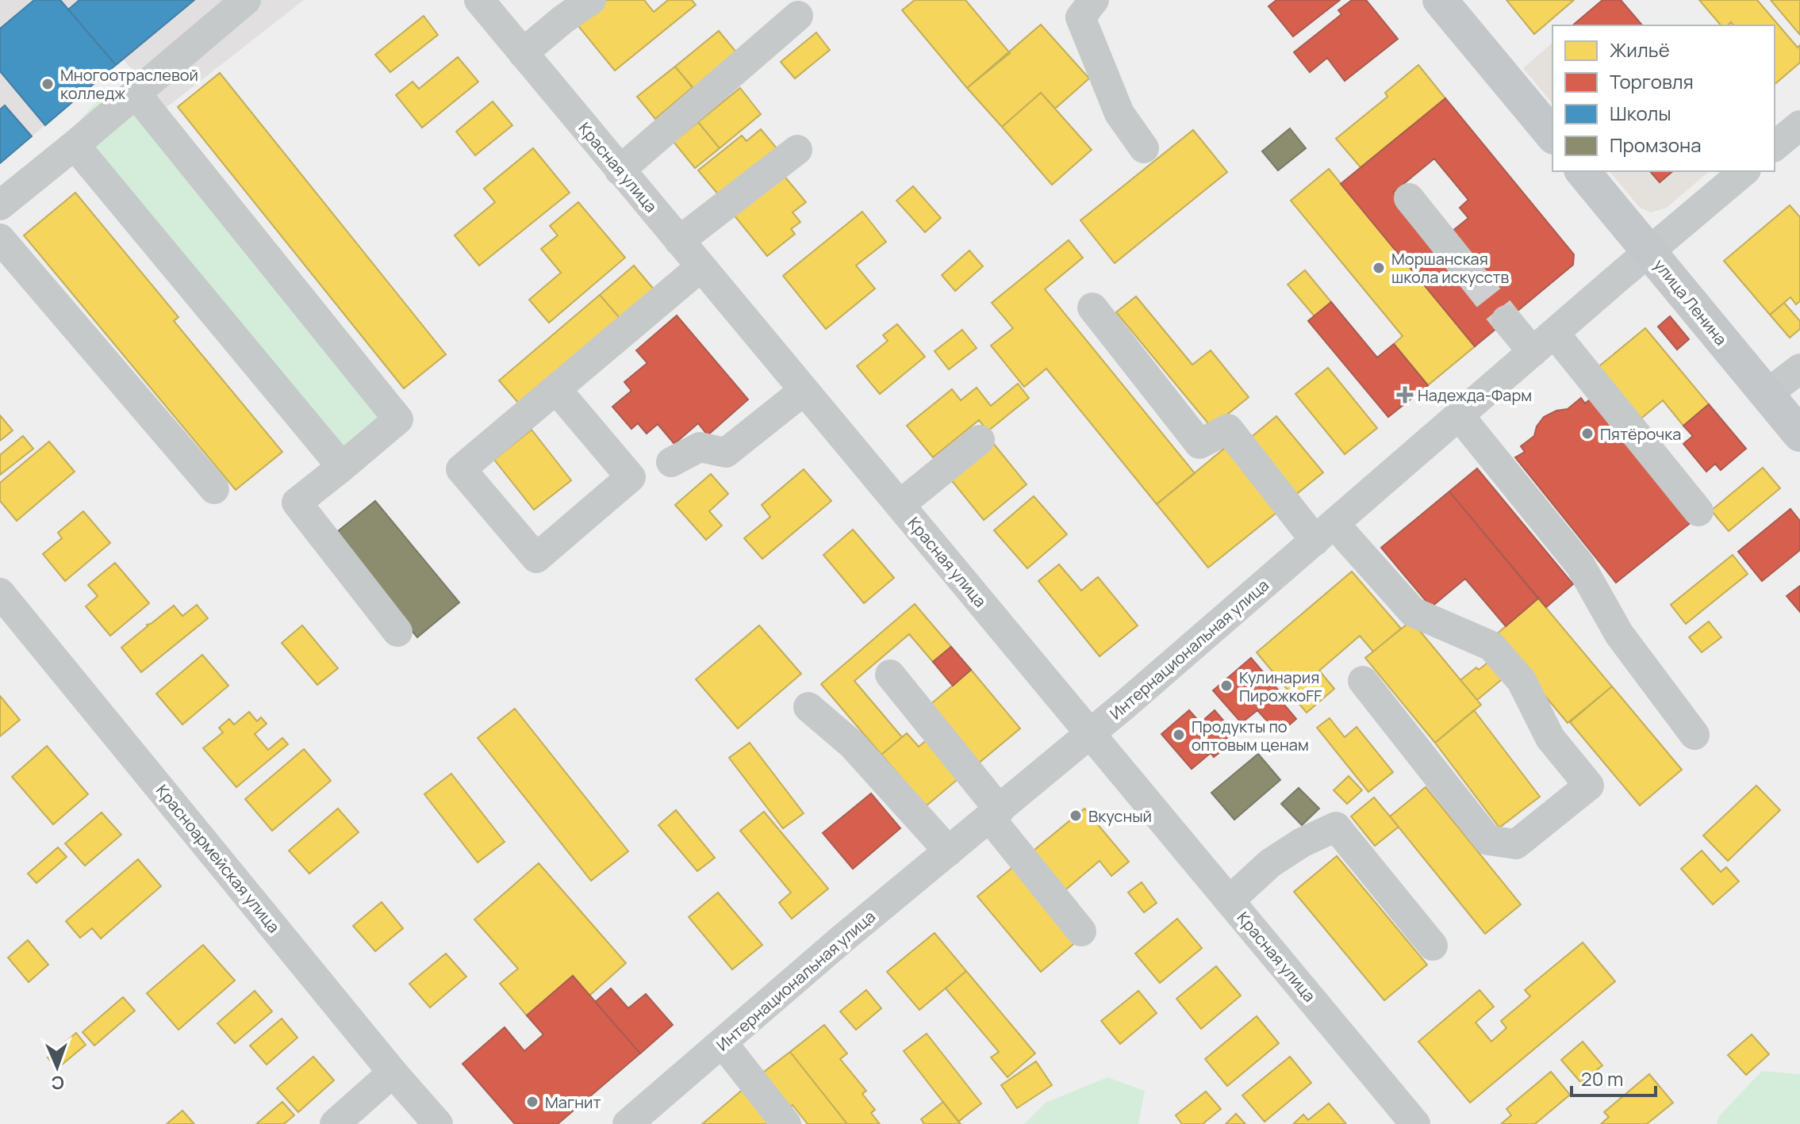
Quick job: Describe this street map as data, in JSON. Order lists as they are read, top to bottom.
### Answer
{
  "streets": {
    "main road": ["улица Ленина"],
    "street": ["Красная улица", "Интернациональная улица", "Красноармейская улица"]
  },
  "crossings": [
    ["Красная улица", "Интернациональная улица"],
    ["улица Ленина", "Интернациональная улица"]
  ],
  "places": {
    "other": [
      "Многоотраслевой колледж",
      "Моршанская школа искусств",
      "Пятёрочка",
      "Кулинария ПирожкоFF",
      "Продукты по оптовым ценам",
      "Вкусный",
      "Магнит"
    ],
    "health": ["Надежда-Фарм"]
  },
  "legend": [
    "Жильё",
    "Торговля",
    "Школы",
    "Промзона"
  ],
  "scale_bar": "20 m",
  "north": "bottom"
}
